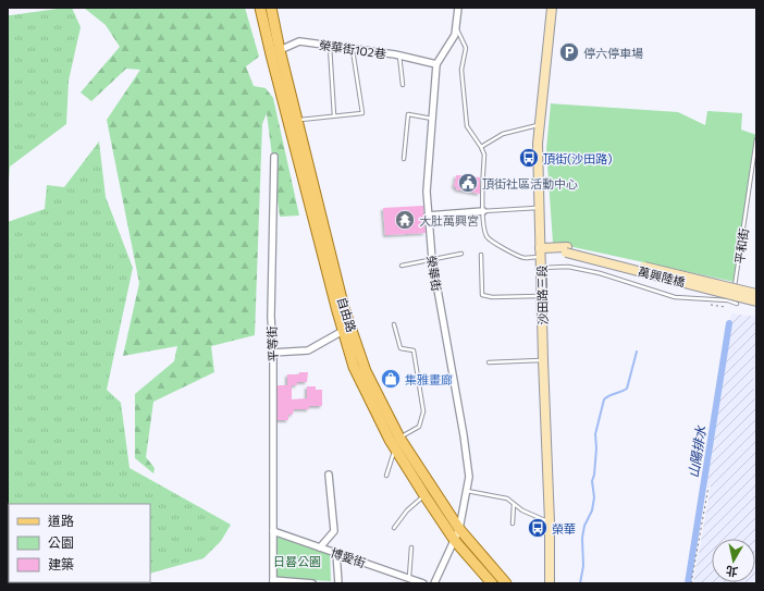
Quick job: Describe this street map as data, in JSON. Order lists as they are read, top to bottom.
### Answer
{
  "streets": {
    "main road": ["自由路"],
    "street": [
      "榮華街102巷",
      "榮華街",
      "萬興陸橋",
      "沙田路三段",
      "平等街",
      "博愛街"
    ],
    "lane": ["平和街"]
  },
  "crossings": [
    ["榮華街102巷", "榮華街"],
    ["榮華街102巷", "自由路"],
    ["榮華街", "自由路"],
    ["平等街", "博愛街"]
  ],
  "water": ["山陽排水"],
  "parks": ["日晷公園"],
  "places": {
    "parking": ["停六停車場"],
    "bus stop": ["頂街(沙田路)", "榮華"],
    "public building": ["頂街社區活動中心"],
    "temple": ["大肚萬興宮"],
    "shop": ["集雅畫廊"]
  },
  "legend": ["道路", "公園", "建築"],
  "north": "bottom"
}
